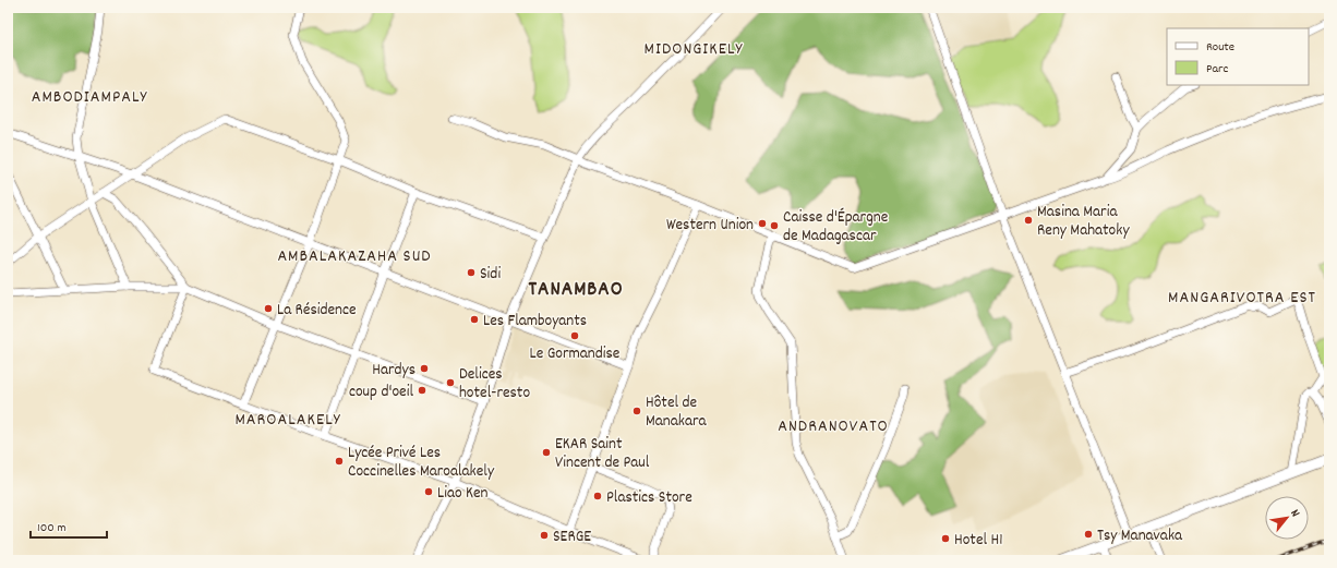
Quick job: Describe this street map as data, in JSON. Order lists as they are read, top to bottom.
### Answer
{
  "districts": [
    "MIDONGIKELY",
    "AMBODIAMPALY",
    "AMBALAKAZAHA SUD",
    "TANAMBAO",
    "MANGARIVOTRA EST",
    "MAROALAKELY",
    "ANDRANOVATO"
  ],
  "places": [
    "Masina Maria Reny Mahatoky",
    "Western Union",
    "Caisse d'Épargne de Madagascar",
    "Sidi",
    "La Résidence",
    "Les Flamboyants",
    "Le Gormandise",
    "Hardys",
    "Delices hotel-resto",
    "coup d'oeil",
    "Hôtel de Manakara",
    "EKAR Saint Vincent de Paul",
    "Lycée Privé Les Coccinelles Maroalakely",
    "Liao Ken",
    "Plastics Store",
    "Tsy Manavaka",
    "SERGE",
    "Hotel H1"
  ],
  "legend": ["Route", "Parc"],
  "scale_bar": "100 m",
  "north": "top right"
}
